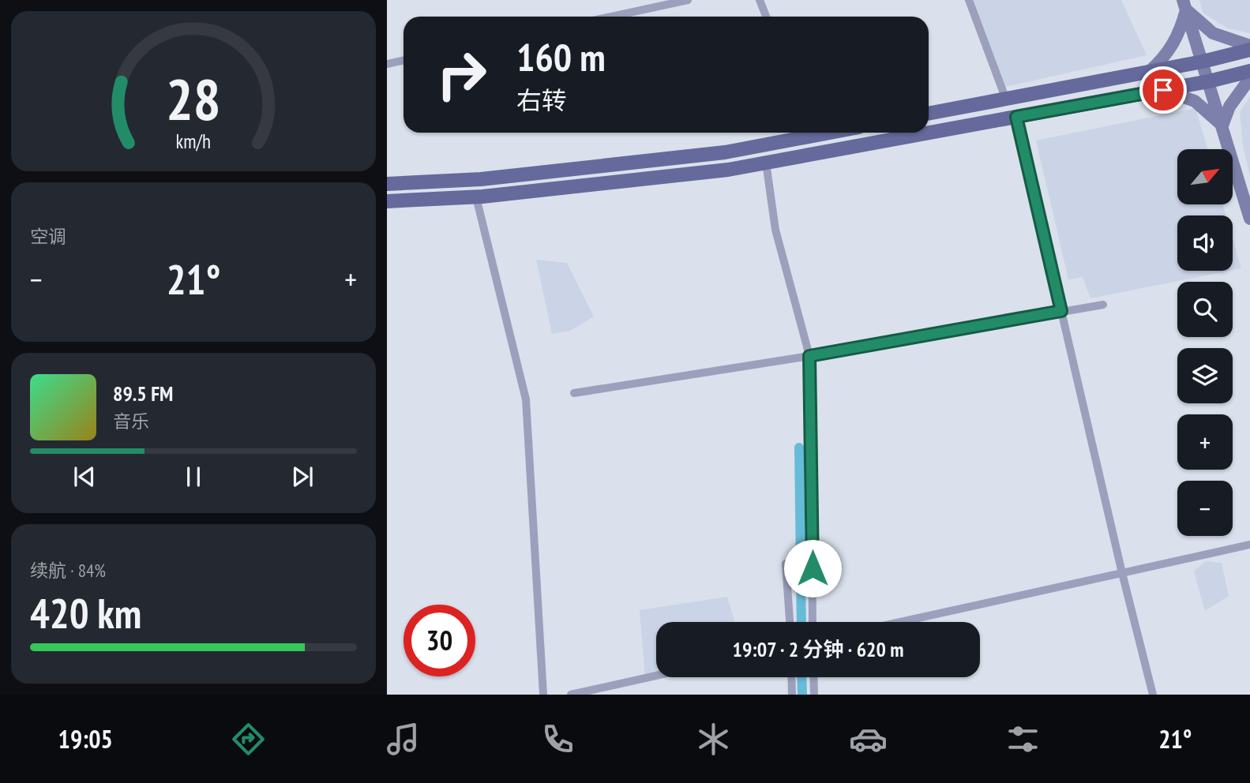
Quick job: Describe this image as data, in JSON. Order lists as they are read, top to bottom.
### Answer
{
  "north": "top right",
  "page": {
    "turn": ["160 m", "右转"],
    "map_buttons": ["+", "−"],
    "tile": [
      "空调",
      ["续航 · 84%", "420 km"]
    ],
    "heat": ["−", "21°", "+"],
    "song": ["89.5 FM", "音乐"],
    "limit": "30",
    "trip": "19:07 · 2 分钟 · 620 m",
    "tabs": ["19:05", "21°"],
    "gauge": ["28", "km/h"]
  }
}
